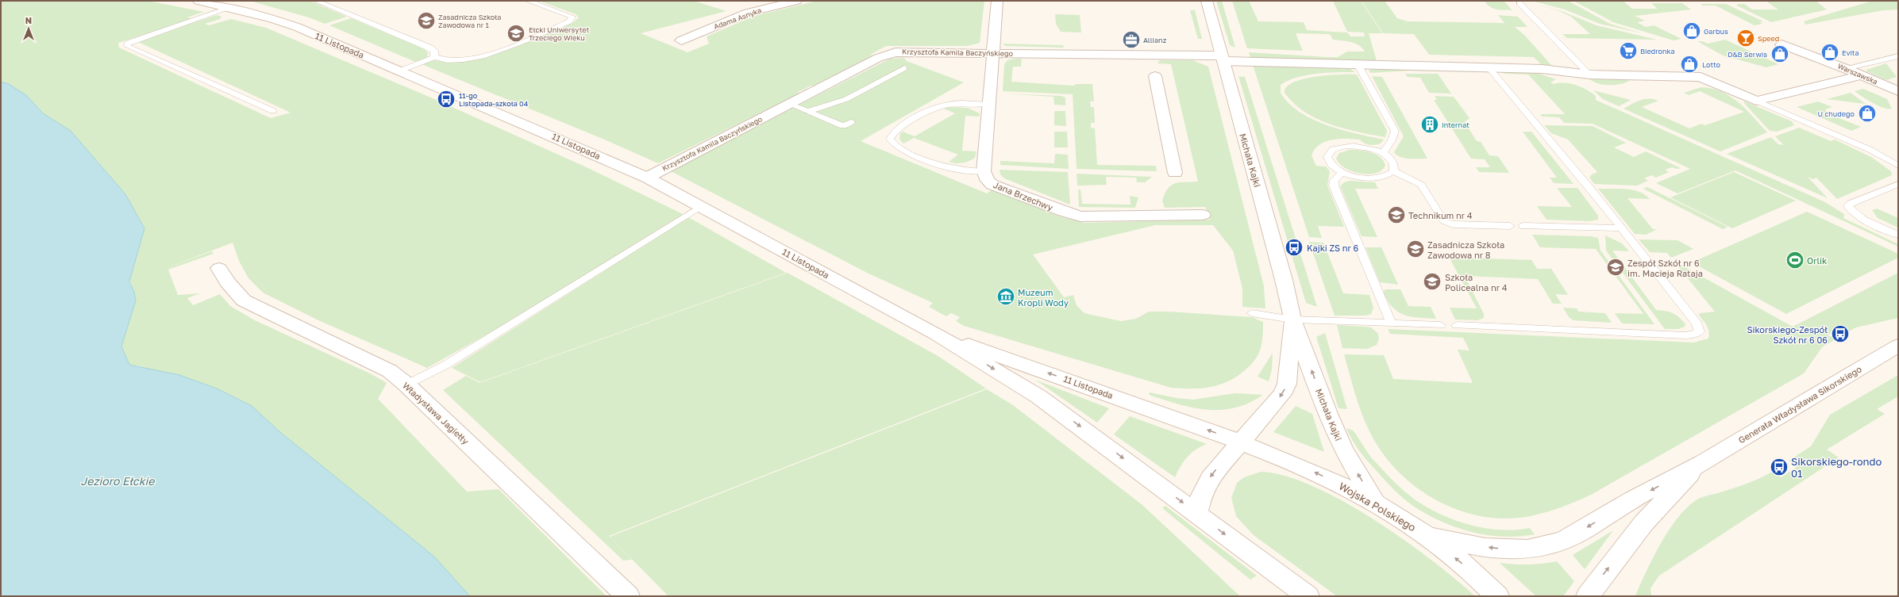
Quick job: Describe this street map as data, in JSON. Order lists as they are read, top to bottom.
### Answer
{
  "streets": {
    "street": [
      "Adama Asnyka",
      "11 Listopada",
      "Krzysztofa Kamila Baczyńskiego",
      "Warszawska",
      "Michała Kajki",
      "Jana Brzechwy",
      "Generała Władysława Sikorskiego",
      "Władysława Jagiełły",
      "Wojska Polskiego"
    ]
  },
  "crossings": [
    ["11 Listopada", "Krzysztofa Kamila Baczyńskiego"],
    ["11 Listopada", "Michała Kajki"],
    ["11 Listopada", "Wojska Polskiego"],
    ["Krzysztofa Kamila Baczyńskiego", "Michała Kajki"],
    ["Michała Kajki", "Wojska Polskiego"],
    ["Generała Władysława Sikorskiego", "Wojska Polskiego"]
  ],
  "water": ["Jezioro Ełckie"],
  "places": {
    "school or university": [
      "Zasadnicza Szkoła Zawodowa nr 1",
      "Ełcki Uniwersytet Trzeciego Wieku",
      "Technikum nr 4",
      "Zasadnicza Szkoła Zawodowa nr 8",
      "Zespół Szkół nr 6 im. Macieja Rataja",
      "Szkoła Policealna nr 4"
    ],
    "shop": [
      "Garbus",
      "Evita",
      "D&B Serwis",
      "Lotto",
      "U chudego"
    ],
    "bar": ["Speed"],
    "office": ["Allianz"],
    "supermarket": ["Biedronka"],
    "bus stop": [
      "11-go Listopada-szkoła 04",
      "Kajki ZS nr 6",
      "Sikorskiego-Zespół Szkół nr 6 06",
      "Sikorskiego-rondo 01"
    ],
    "building": ["Internat"],
    "sports": ["Orlik"],
    "museum": ["Muzeum Kropli Wody"]
  },
  "north": "top"
}
